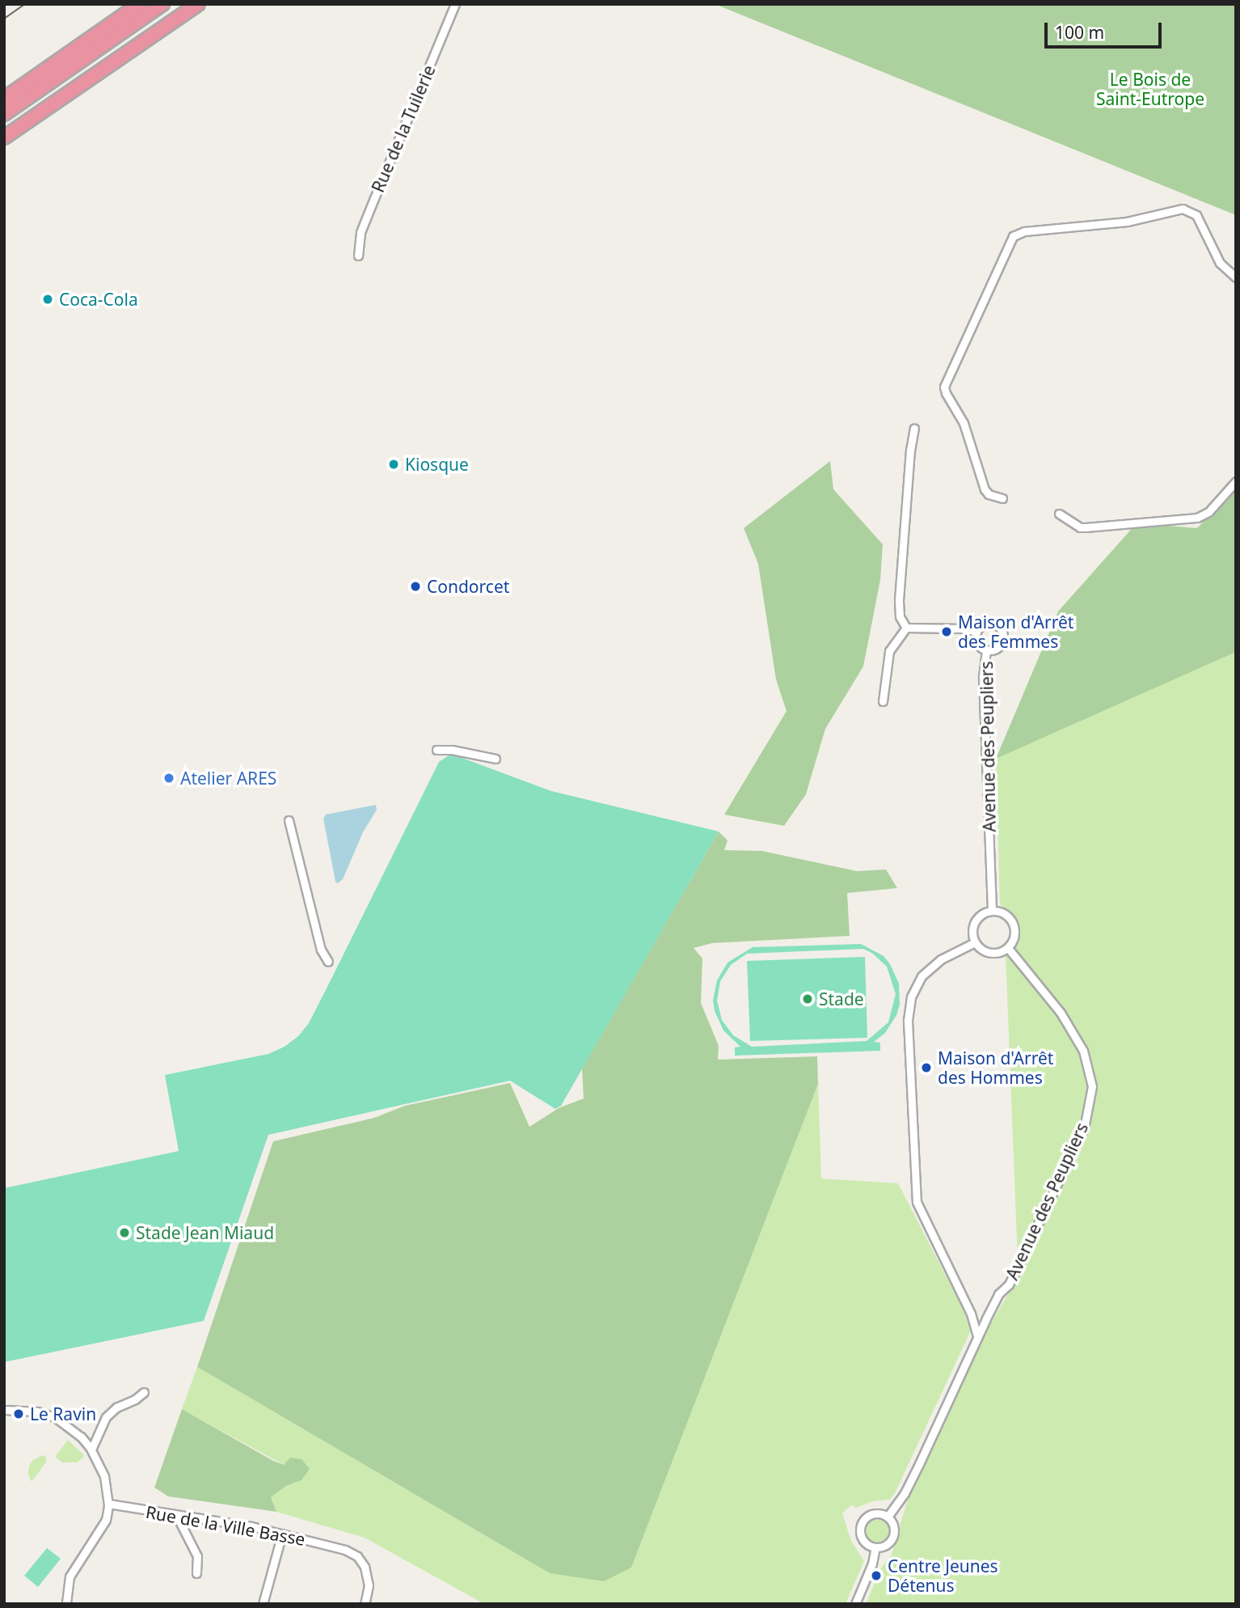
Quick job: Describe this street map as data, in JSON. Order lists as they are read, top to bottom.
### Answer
{
  "streets": {
    "street": ["Rue de la Tuilerie", "Avenue des Peupliers", "Rue de la Ville Basse"]
  },
  "parks": ["Le Bois de Saint-Eutrope"],
  "places": [
    "Coca-Cola",
    "Kiosque",
    "Condorcet",
    "Maison d'Arrêt des Femmes",
    "Atelier ARES",
    "Stade",
    "Maison d'Arrêt des Hommes",
    "Stade Jean Miaud",
    "Le Ravin",
    "Centre Jeunes Détenus"
  ],
  "scale_bar": "100 m"
}
